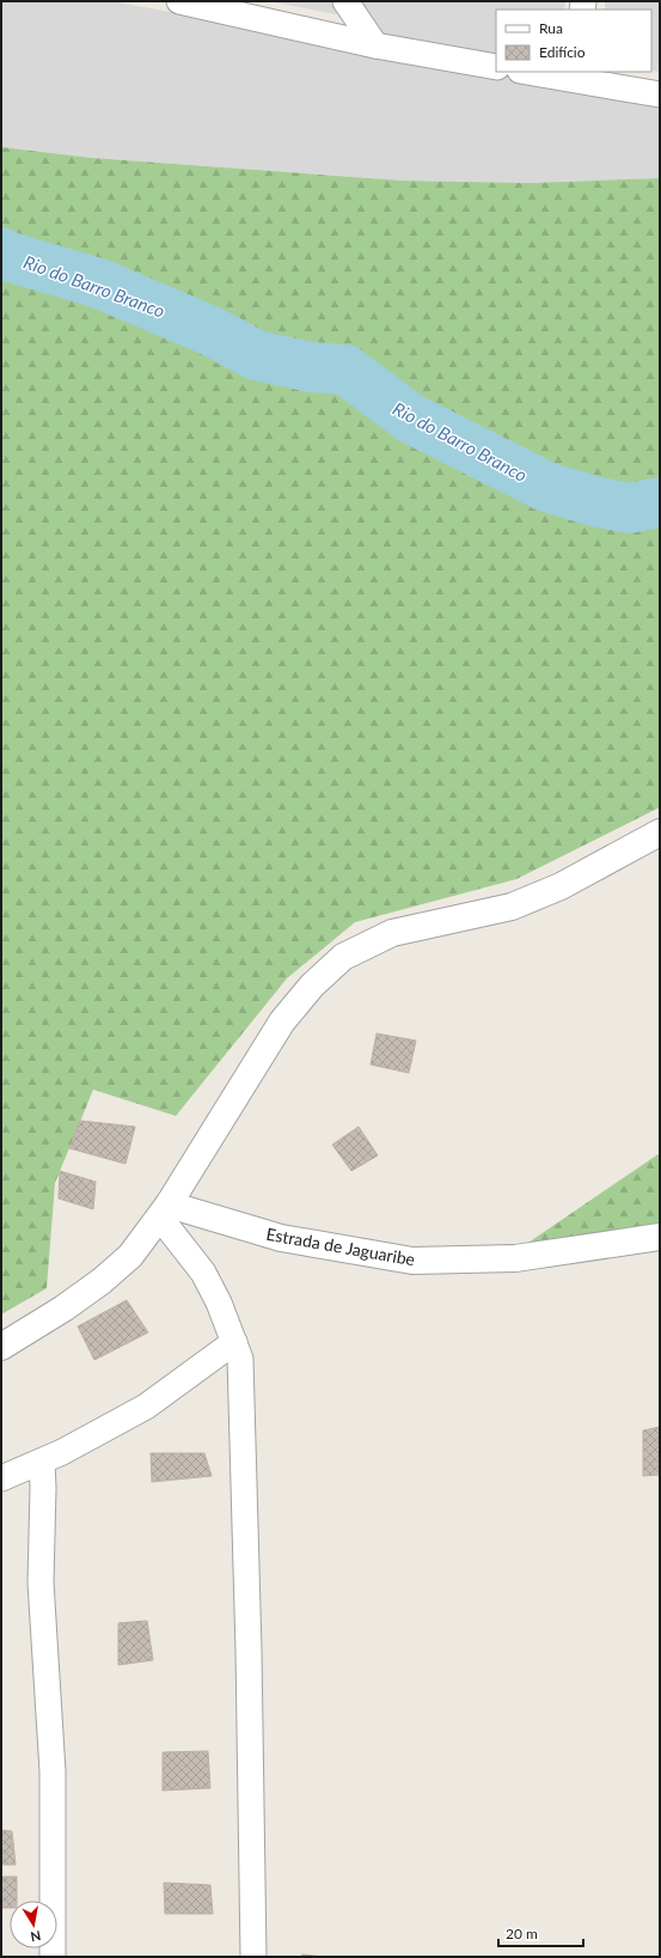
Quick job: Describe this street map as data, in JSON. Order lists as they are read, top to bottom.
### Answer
{
  "streets": {
    "street": ["Estrada de Jaguaribe"]
  },
  "water": ["Rio do Barro Branco"],
  "legend": ["Rua", "Edifício"],
  "scale_bar": "20 m",
  "north": "bottom"
}
